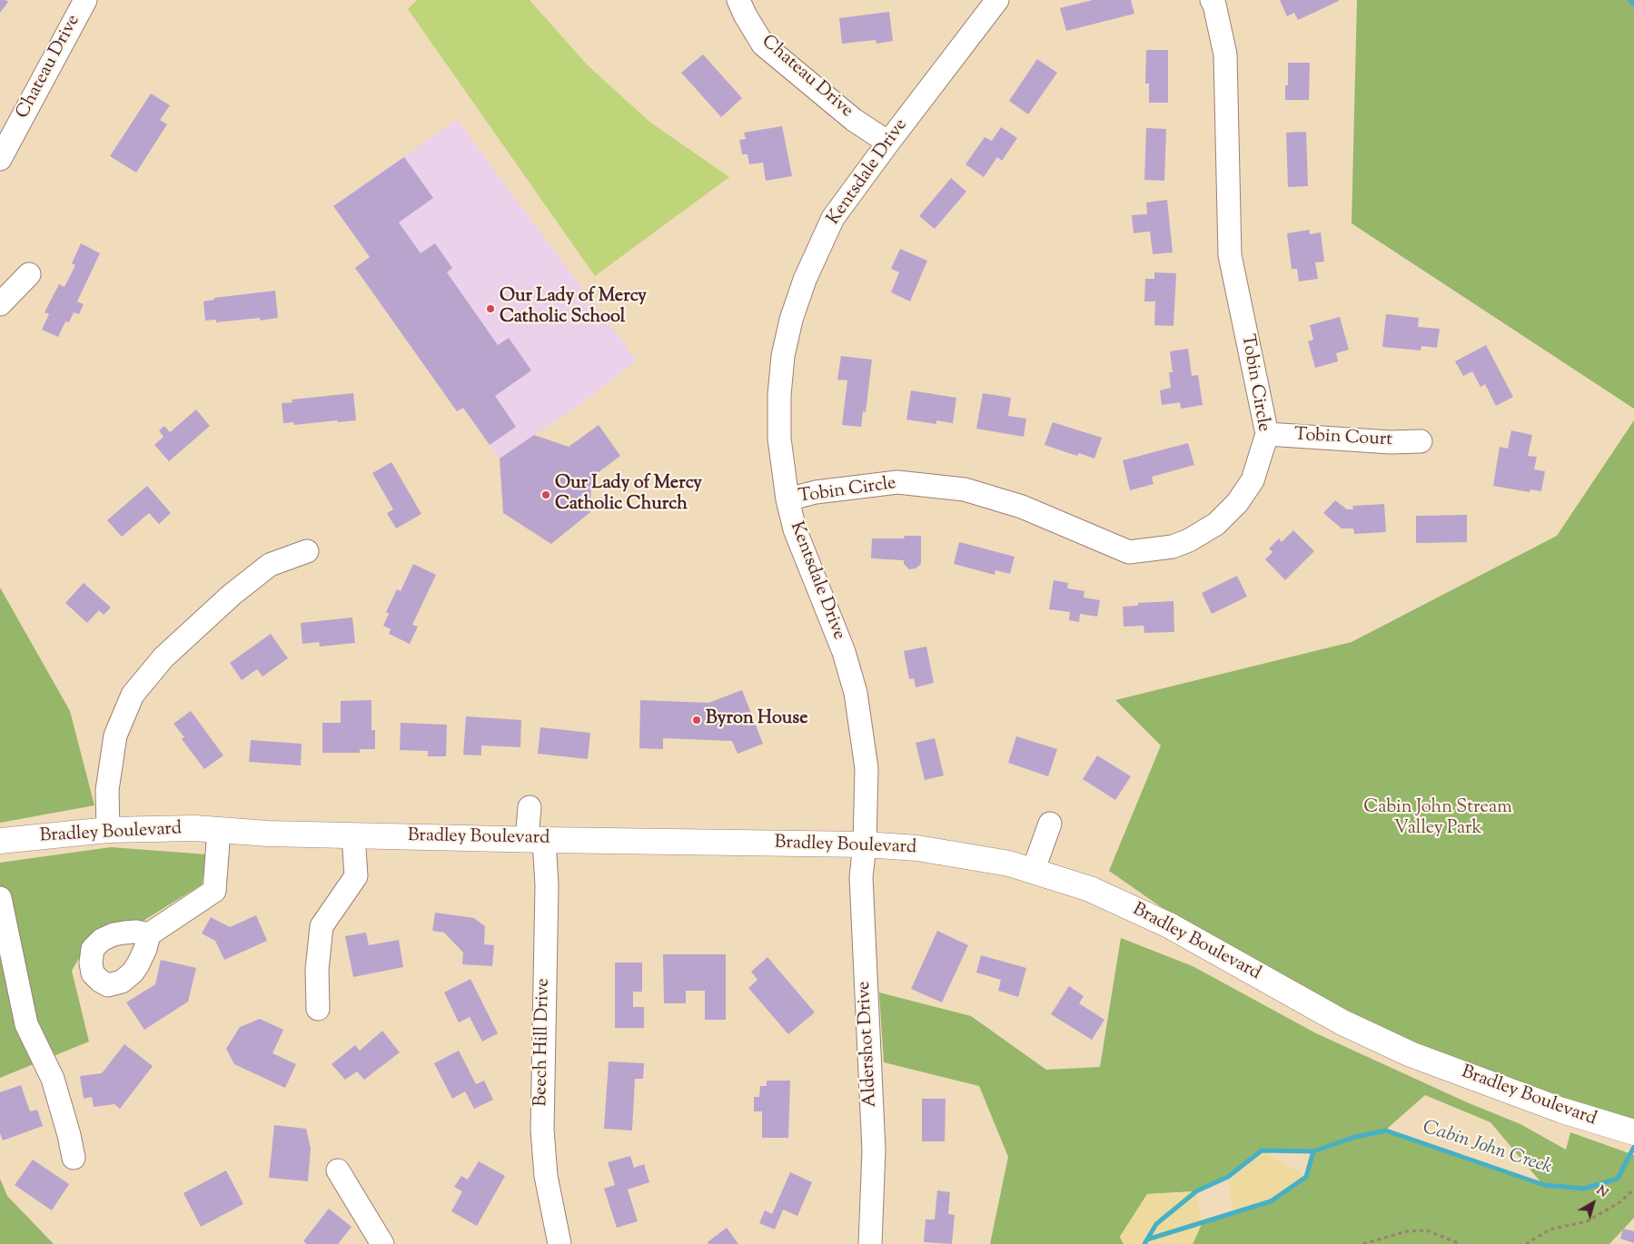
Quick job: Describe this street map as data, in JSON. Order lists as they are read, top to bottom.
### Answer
{
  "streets": {
    "main road": ["Bradley Boulevard"],
    "street": [
      "Chateau Drive",
      "Kentsdale Drive",
      "Tobin Circle",
      "Tobin Court",
      "Beech Hill Drive",
      "Aldershot Drive"
    ]
  },
  "crossings": [
    ["Chateau Drive", "Kentsdale Drive"],
    ["Kentsdale Drive", "Tobin Circle"],
    ["Kentsdale Drive", "Bradley Boulevard"],
    ["Kentsdale Drive", "Aldershot Drive"],
    ["Tobin Circle", "Tobin Court"],
    ["Bradley Boulevard", "Beech Hill Drive"],
    ["Bradley Boulevard", "Aldershot Drive"]
  ],
  "water": ["Cabin John Creek"],
  "parks": ["Cabin John Stream Valley Park"],
  "places": ["Our Lady of Mercy Catholic School", "Our Lady of Mercy Catholic Church", "Byron House"],
  "north": "top right"
}
